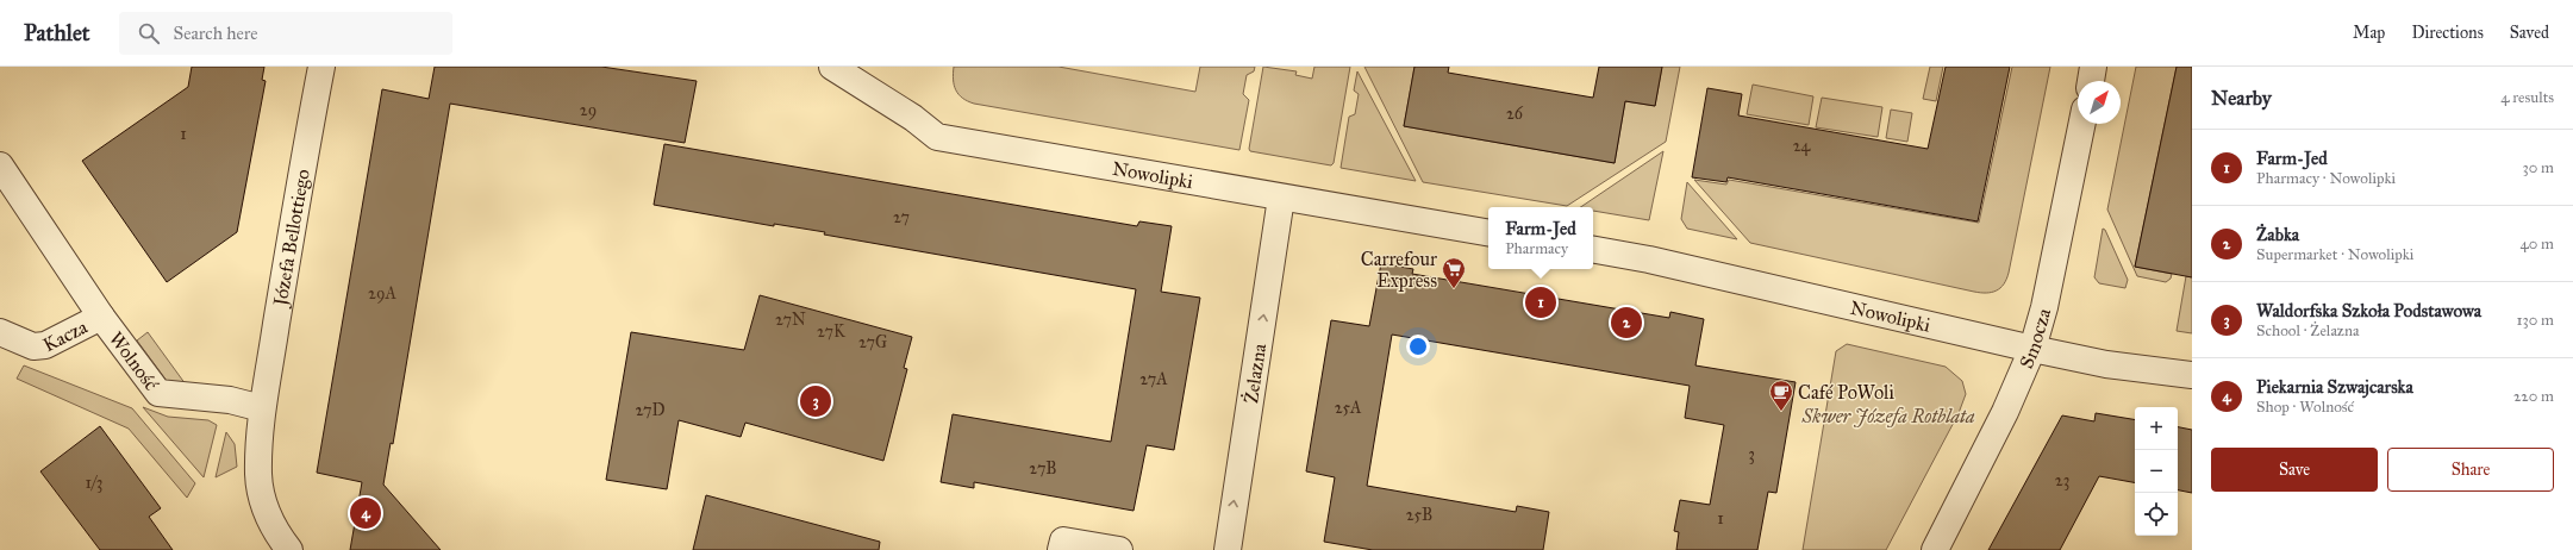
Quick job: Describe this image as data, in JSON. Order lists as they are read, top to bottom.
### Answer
{
  "streets": {
    "street": [
      "Nowolipki",
      "Józefa Bellottiego",
      "Kacza",
      "Smocza",
      "Wolność",
      "Żelazna"
    ]
  },
  "crossings": [
    ["Nowolipki", "Smocza"],
    ["Nowolipki", "Żelazna"],
    ["Józefa Bellottiego", "Wolność"],
    ["Kacza", "Wolność"]
  ],
  "one_way": ["Żelazna"],
  "parks": ["Skwer Józefa Rotblata"],
  "places": {
    "supermarket": ["Carrefour Express"],
    "cafe": ["Café PoWoli"]
  },
  "house_numbers": [
    "29",
    "26",
    "1",
    "24",
    "27",
    "29A",
    "27N",
    "27K",
    "27G",
    "27A",
    "25A",
    "27D",
    "3",
    "27B",
    "23",
    "1/3",
    "25B",
    "1"
  ],
  "north": "top right",
  "page": {
    "header": "Pathlet",
    "search": "Search here",
    "nav": ["Map", "Directions", "Saved"],
    "heading": ["Nearby", "4 results"],
    "list": [
      {
        "mark": "1",
        "name": "Farm-Jed",
        "note": "Pharmacy · Nowolipki",
        "value": "30 m"
      },
      {
        "mark": "2",
        "name": "Żabka",
        "note": "Supermarket · Nowolipki",
        "value": "40 m"
      },
      {
        "mark": "3",
        "name": "Waldorfska Szkoła Podstawowa",
        "note": "School · Żelazna",
        "value": "130 m"
      },
      {
        "mark": "4",
        "name": "Piekarnia Szwajcarska",
        "note": "Shop · Wolność",
        "value": "220 m"
      }
    ],
    "popup": ["Farm-Jed", "Pharmacy"],
    "pins": [
      "1",
      "2",
      "3",
      "4"
    ],
    "map_buttons": ["+", "−"],
    "buttons": ["Save", "Share"]
  }
}
